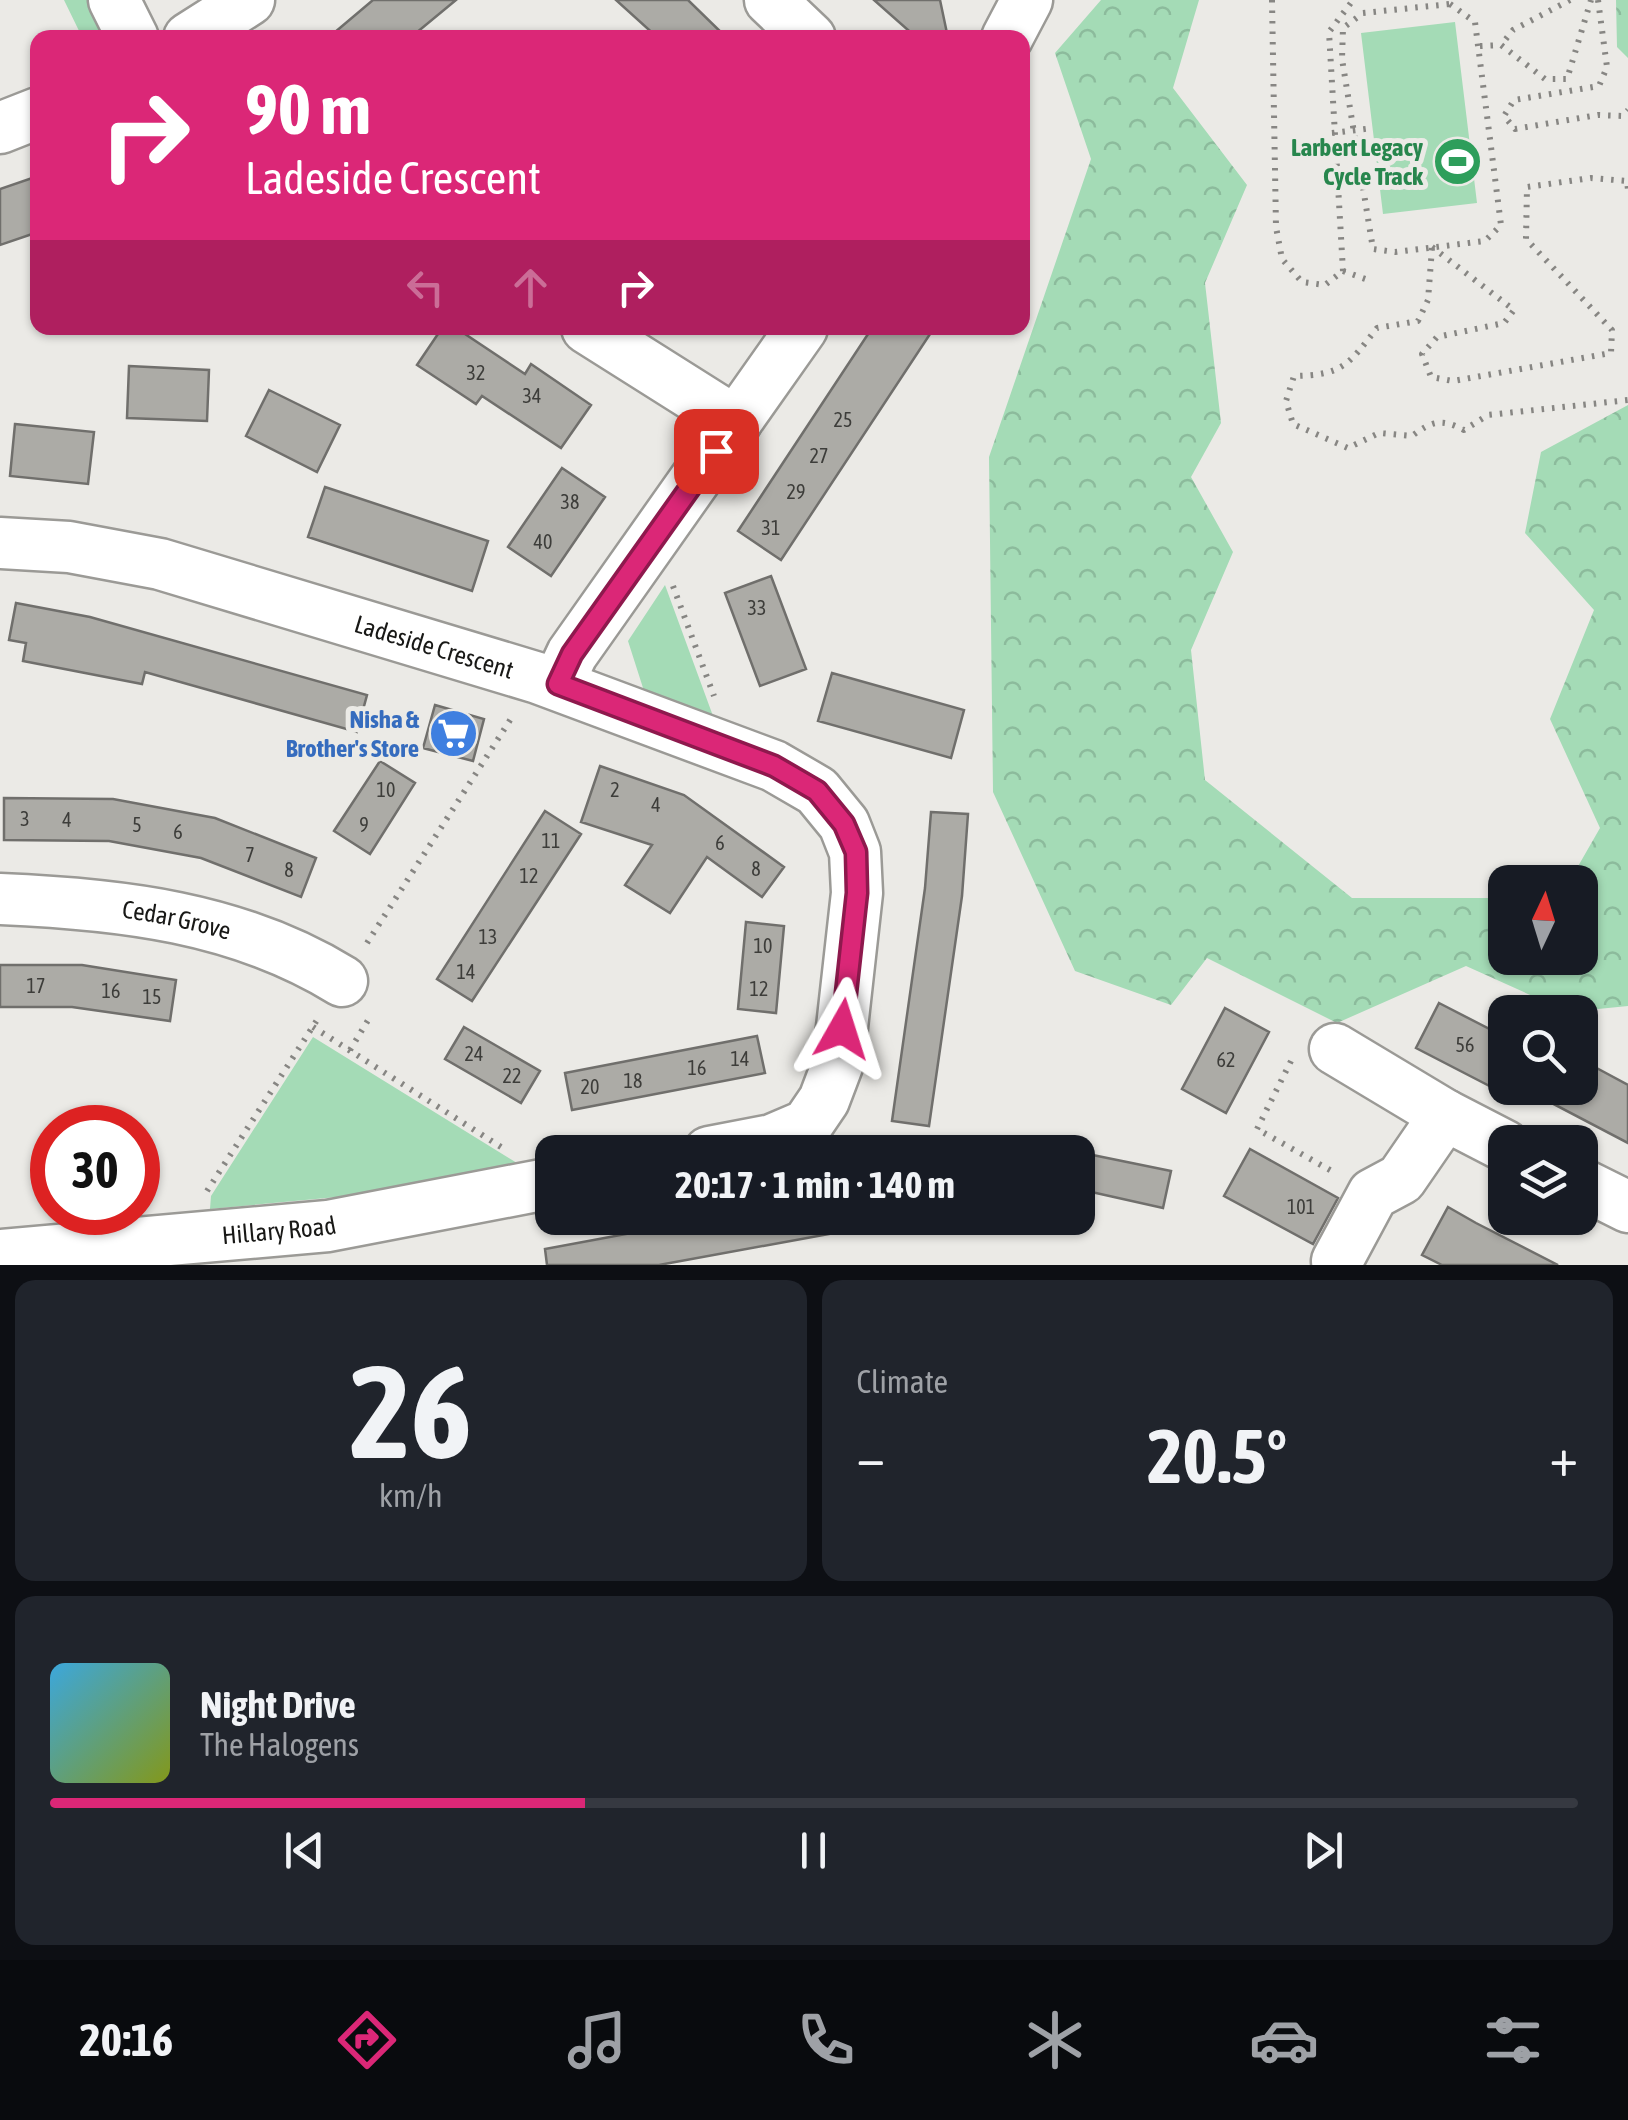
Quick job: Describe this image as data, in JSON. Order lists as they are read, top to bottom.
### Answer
{
  "streets": {
    "street": ["Ladeside Crescent", "Cedar Grove", "Hillary Road"]
  },
  "places": {
    "sports": ["Larbert Legacy Cycle Track"],
    "supermarket": ["Nisha & Brother's Store"]
  },
  "house_numbers": [
    "32",
    "34",
    "25",
    "27",
    "29",
    "38",
    "31",
    "40",
    "33",
    "10",
    "2",
    "4",
    "3",
    "4",
    "5",
    "9",
    "6",
    "11",
    "6",
    "7",
    "8",
    "8",
    "12",
    "13",
    "10",
    "14",
    "17",
    "12",
    "16",
    "15",
    "56",
    "24",
    "14",
    "62",
    "16",
    "22",
    "18",
    "20",
    "101"
  ],
  "north": "top",
  "page": {
    "turn": ["90 m", "Ladeside Crescent"],
    "limit": "30",
    "trip": "20:17 · 1 min · 140 m",
    "tile": [
      ["26", "km/h"],
      "Climate"
    ],
    "heat": ["−", "20.5°", "+"],
    "song": ["Night Drive", "The Halogens"],
    "tabs": "20:16"
  }
}
